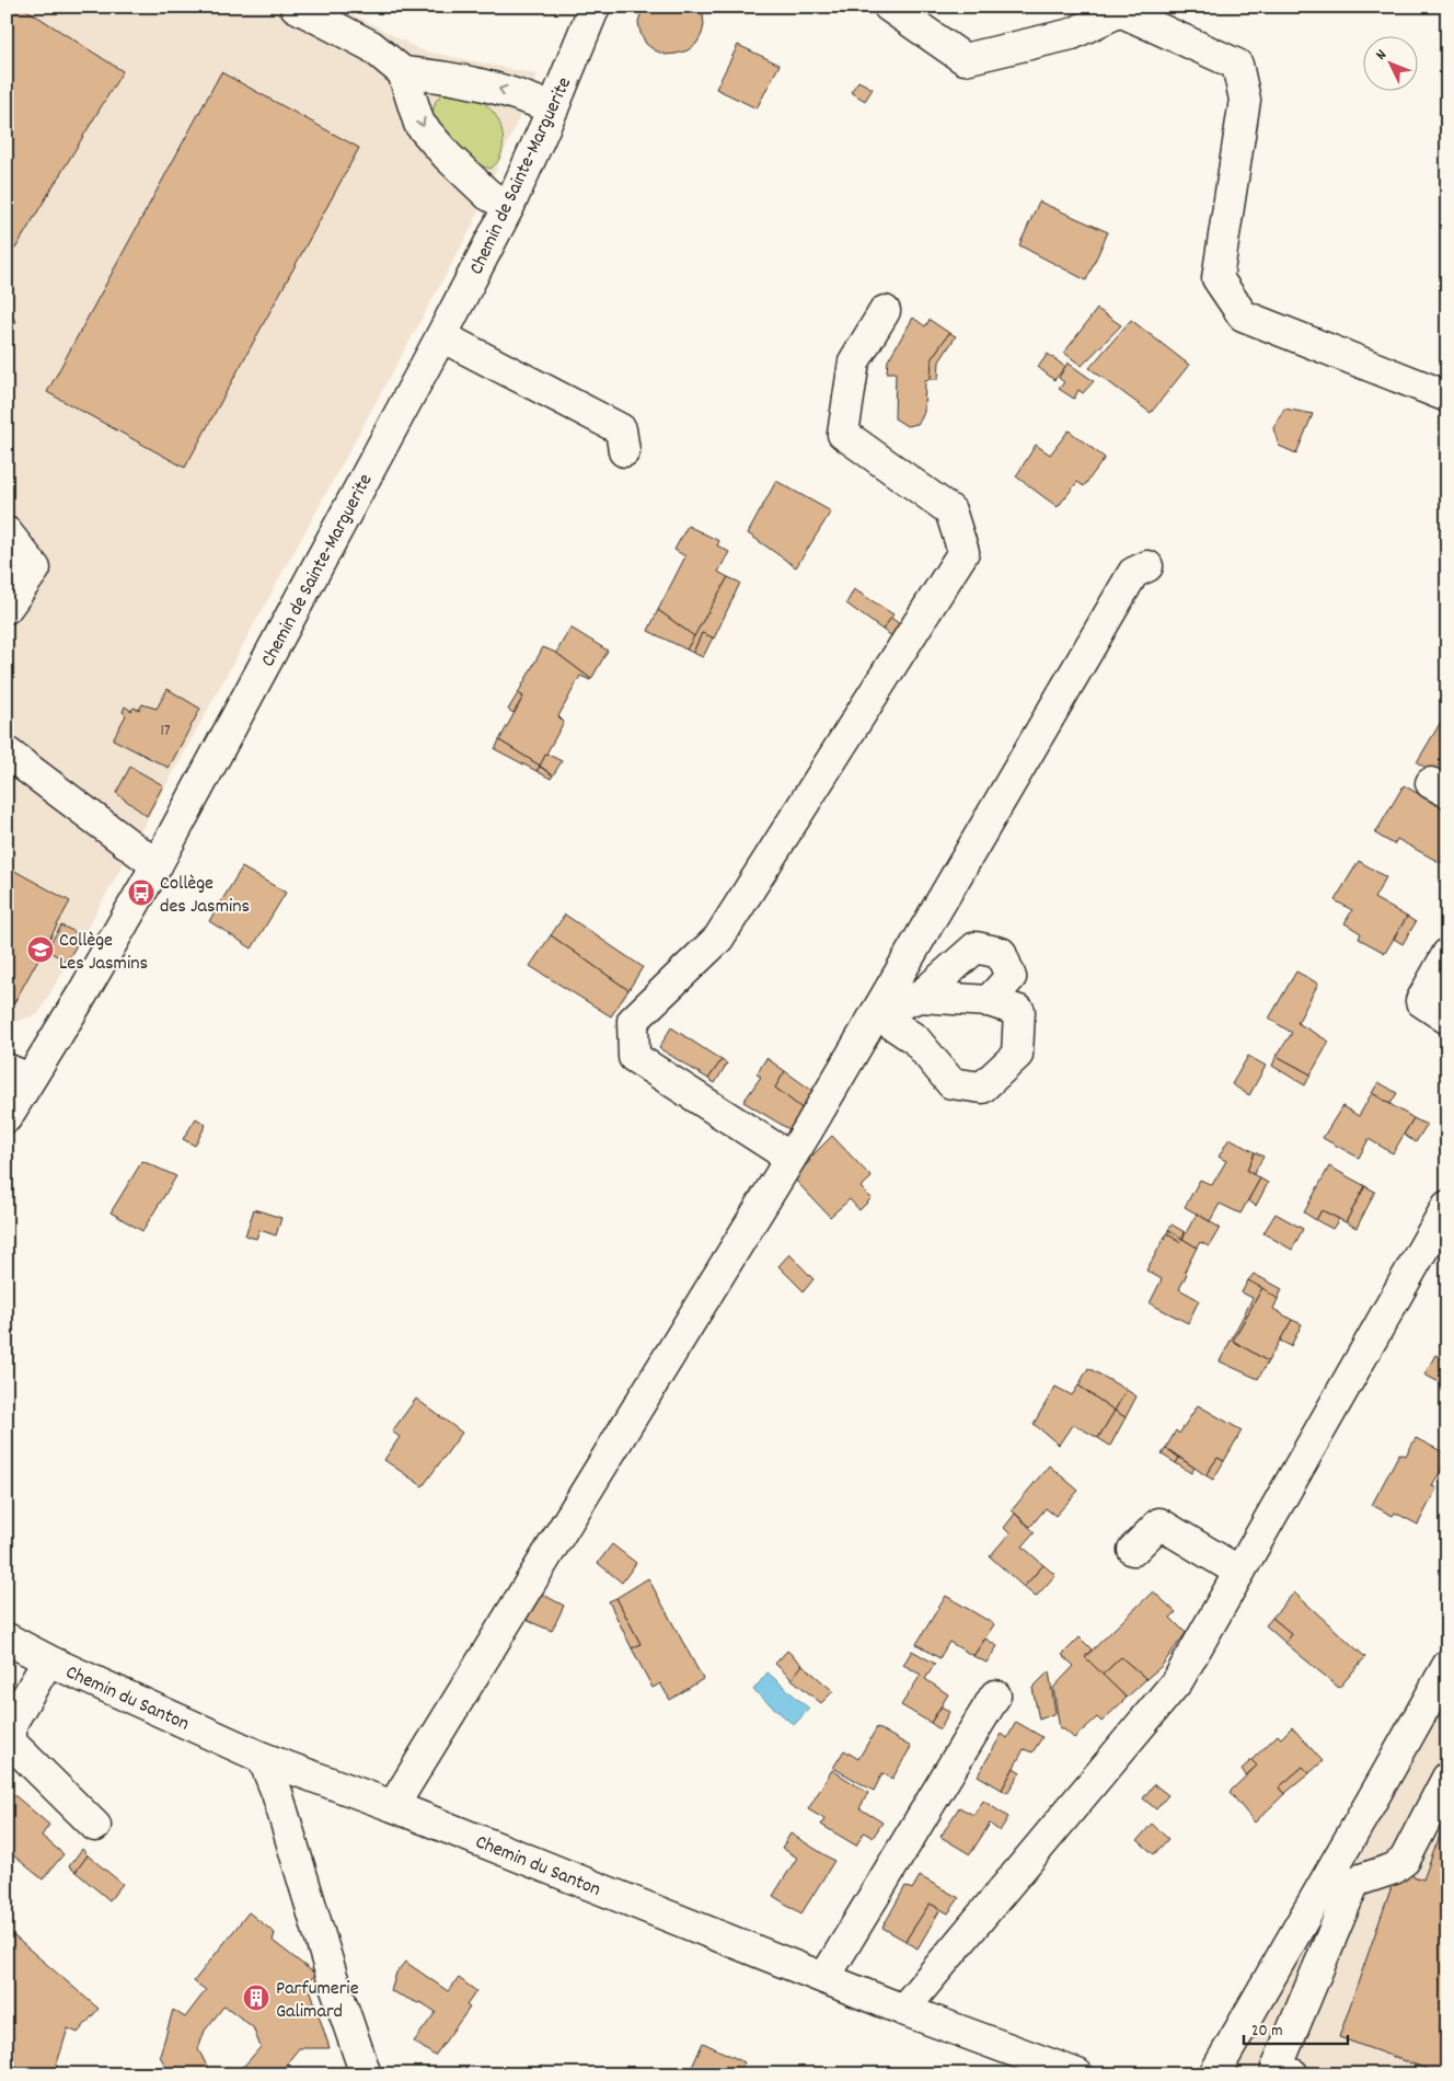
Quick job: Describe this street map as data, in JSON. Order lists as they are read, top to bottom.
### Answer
{
  "streets": {
    "street": ["Chemin de Sainte-Marguerite", "Chemin du Santon"]
  },
  "places": {
    "bus stop": ["Collège des Jasmins"],
    "school or university": ["Collège Les Jasmins"],
    "building": ["Parfumerie Galimard"]
  },
  "house_numbers": ["17"],
  "scale_bar": "20 m",
  "north": "top left"
}
